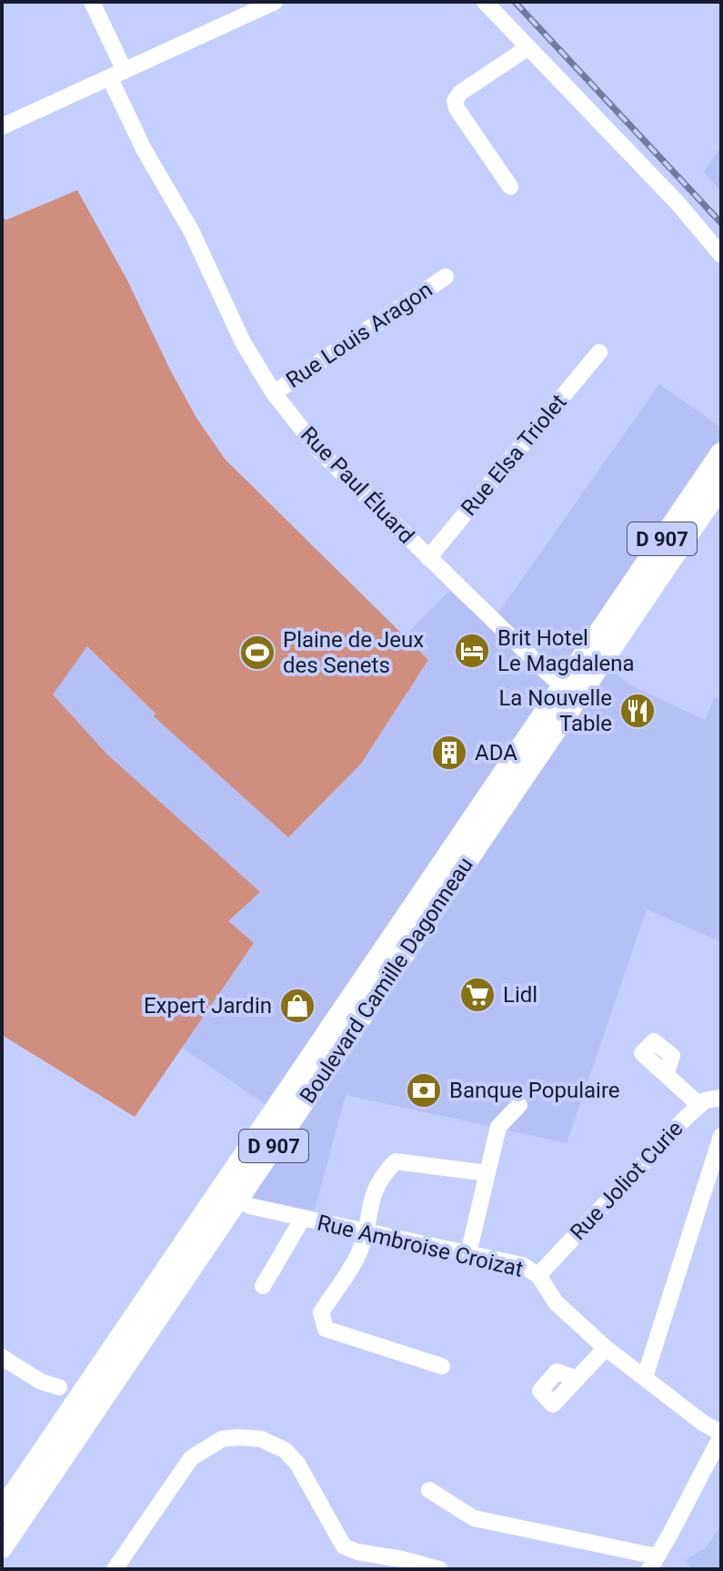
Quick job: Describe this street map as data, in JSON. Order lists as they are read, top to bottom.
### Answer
{
  "streets": {
    "main road": ["D 907", "Boulevard Camille Dagonneau"],
    "street": [
      "Rue Louis Aragon",
      "Rue Elsa Triolet",
      "Rue Paul Éluard",
      "Rue Joliot Curie",
      "Rue Ambroise Croizat"
    ]
  },
  "crossings": [
    ["Rue Louis Aragon", "Rue Paul Éluard"],
    ["Rue Elsa Triolet", "Rue Paul Éluard"],
    ["Rue Paul Éluard", "Boulevard Camille Dagonneau"],
    ["Boulevard Camille Dagonneau", "Rue Ambroise Croizat"],
    ["Rue Joliot Curie", "Rue Ambroise Croizat"]
  ],
  "places": {
    "hotel": ["Brit Hotel Le Magdalena"],
    "sports": ["Plaine de Jeux des Senets"],
    "restaurant": ["La Nouvelle Table"],
    "building": ["ADA"],
    "supermarket": ["Lidl"],
    "shop": ["Expert Jardin"],
    "bank": ["Banque Populaire"]
  }
}
